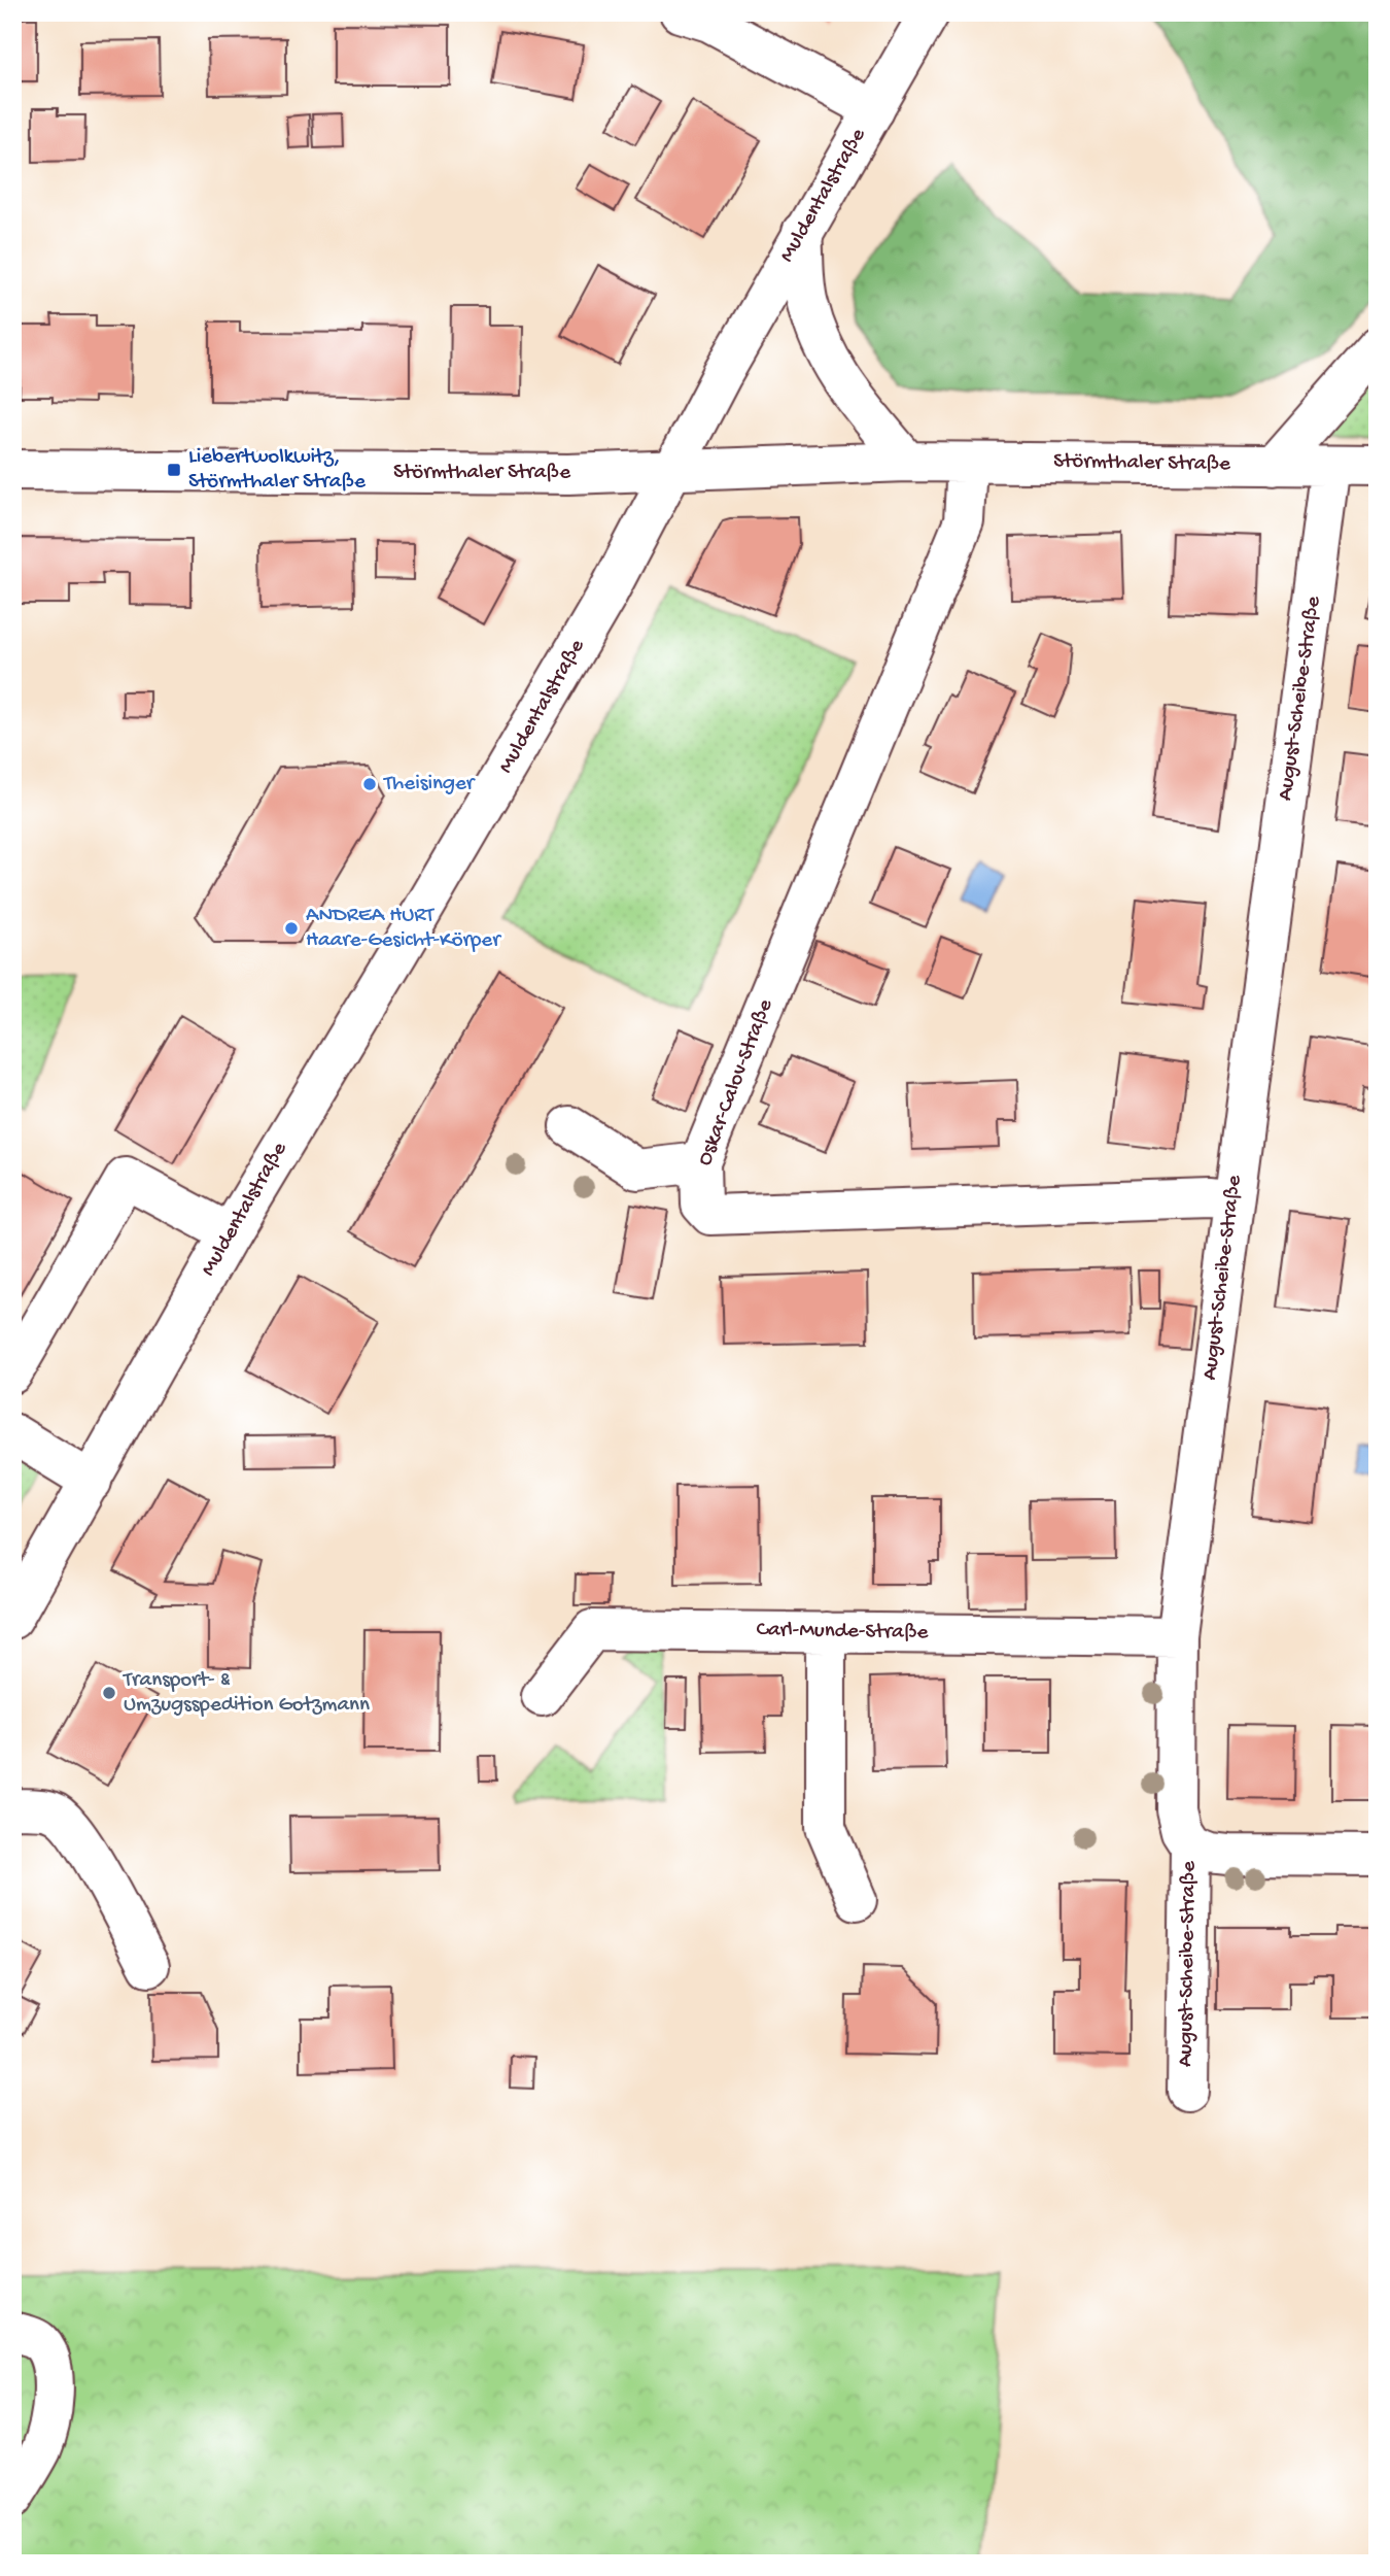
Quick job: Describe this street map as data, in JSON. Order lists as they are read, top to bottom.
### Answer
{
  "streets": {
    "street": [
      "Muldentalstraße",
      "Störmthaler Straße",
      "August-Scheibe-Straße",
      "Oskar-Calov-Straße",
      "Carl-Munde-Straße"
    ]
  },
  "crossings": [
    ["Muldentalstraße", "Störmthaler Straße"],
    ["Störmthaler Straße", "August-Scheibe-Straße"],
    ["Störmthaler Straße", "Oskar-Calov-Straße"],
    ["August-Scheibe-Straße", "Oskar-Calov-Straße"],
    ["August-Scheibe-Straße", "Carl-Munde-Straße"]
  ],
  "places": {
    "transit": ["Liebertwolkwitz, Störmthaler Straße"],
    "other": ["Theisinger", "ANDREA HURT Haare-Gesicht-Körper", "Transport- & Umzugsspedition Gotzmann"]
  }
}
